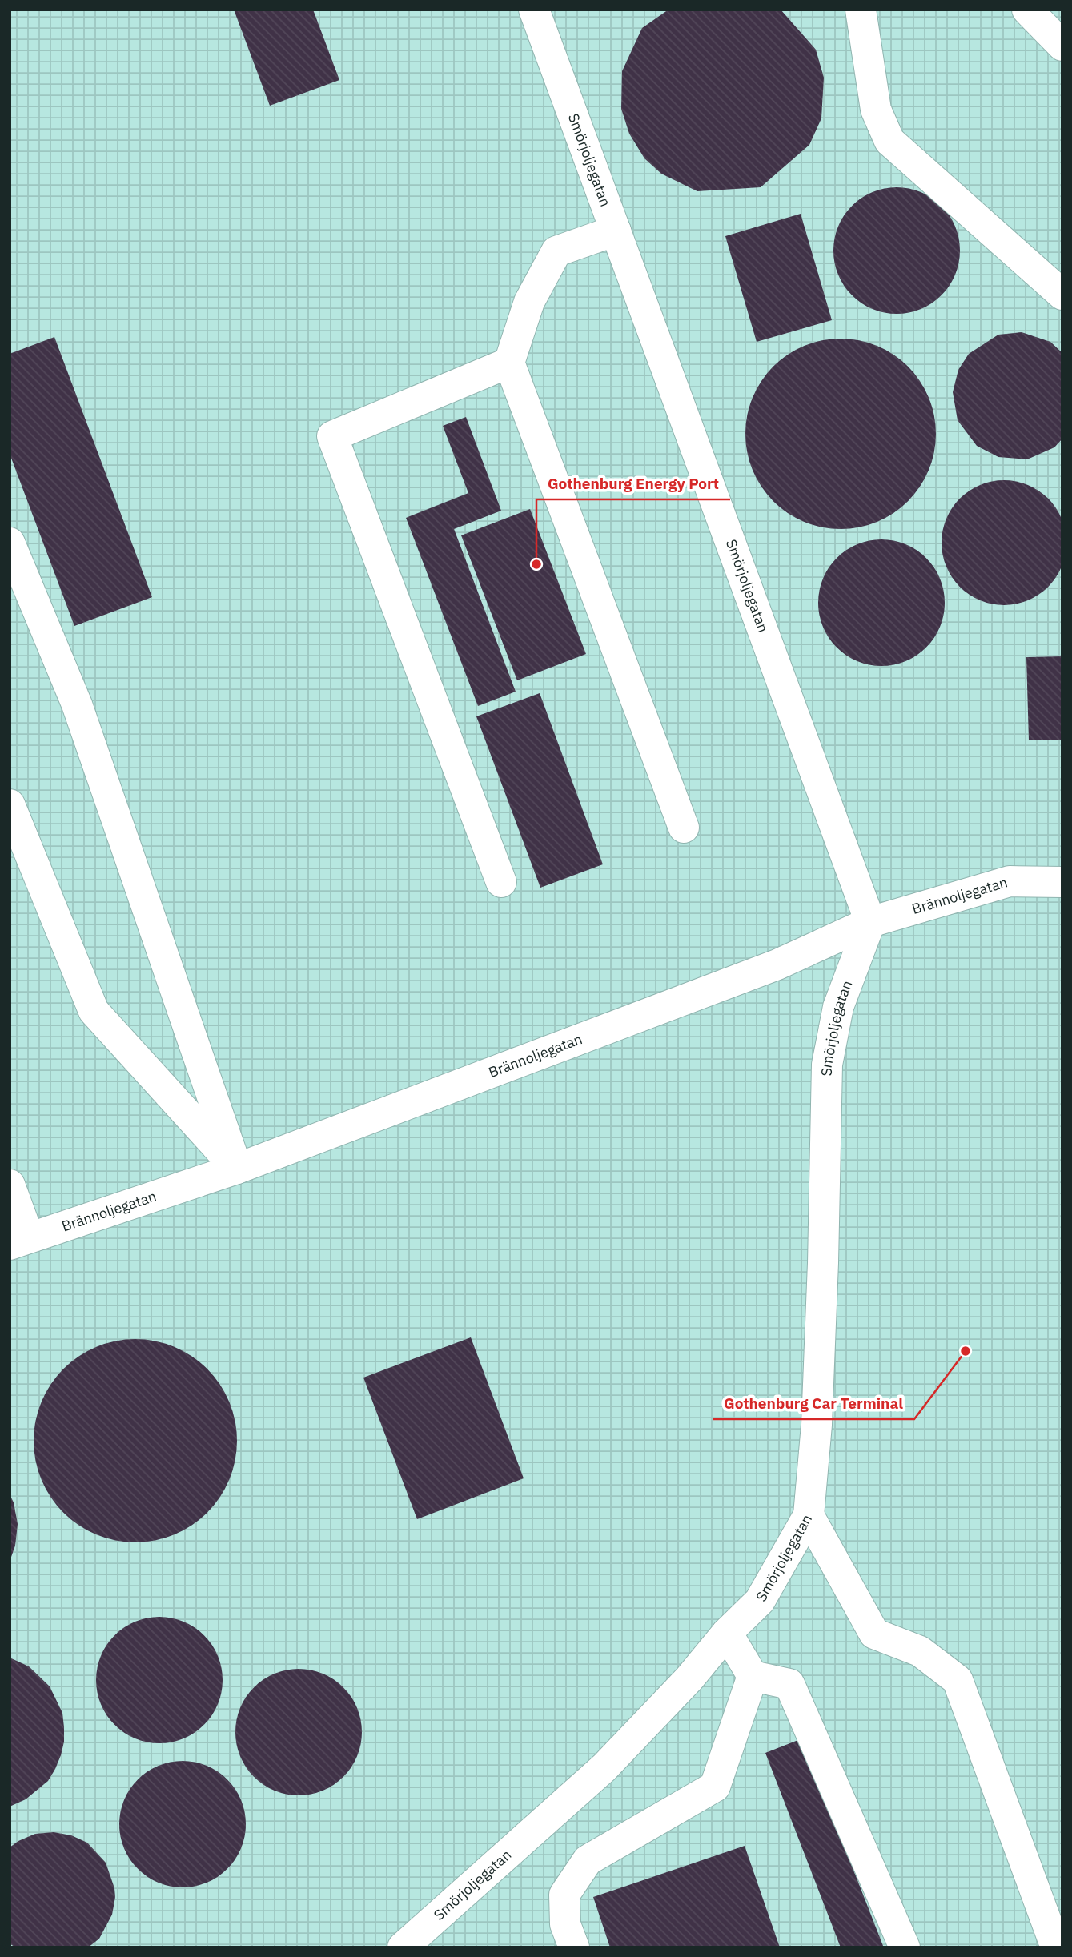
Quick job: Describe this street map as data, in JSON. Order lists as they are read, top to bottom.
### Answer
{
  "streets": {
    "lane": ["Smörjoljegatan", "Brännoljegatan"]
  },
  "crossings": [
    ["Smörjoljegatan", "Brännoljegatan"]
  ],
  "places": ["Gothenburg Energy Port", "Gothenburg Car Terminal"]
}
